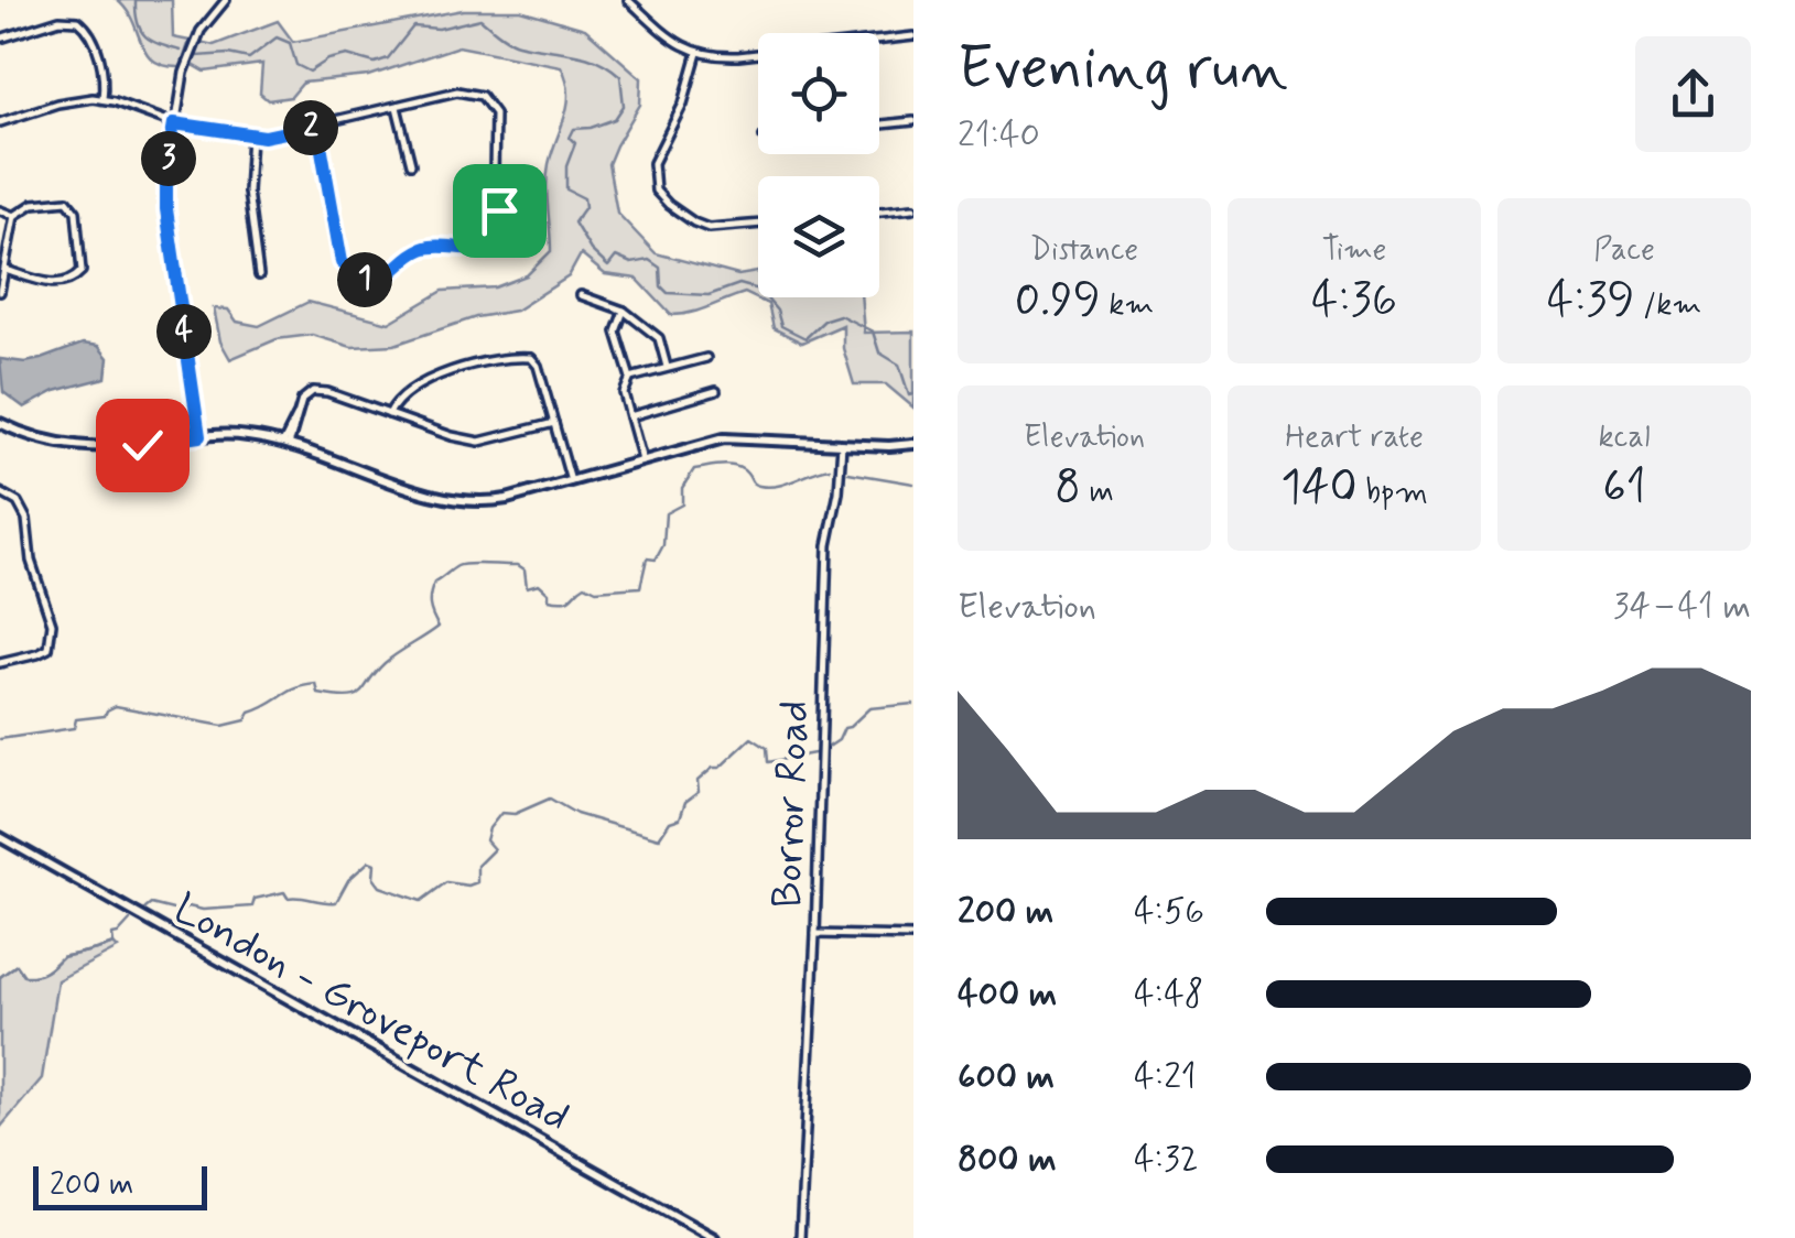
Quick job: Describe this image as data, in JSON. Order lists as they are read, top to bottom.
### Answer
{
  "streets": {
    "street": ["Borror Road", "London - Groveport Road"]
  },
  "scale_bar": "200 m",
  "page": {
    "heading": ["Evening run", "21:40"],
    "pins": [
      "2",
      "3",
      "1",
      "4"
    ],
    "stats": [
      ["Distance", "0.99 km"],
      ["Time", "4:36"],
      ["Pace", "4:39 /km"],
      ["Elevation", "8 m"],
      ["Heart rate", "140 bpm"],
      ["kcal", "61"]
    ],
    "chart": ["Elevation", "34–41 m"],
    "list": [
      {
        "name": "200 m",
        "note": "4:56"
      },
      {
        "name": "400 m",
        "note": "4:48"
      },
      {
        "name": "600 m",
        "note": "4:21"
      },
      {
        "name": "800 m",
        "note": "4:32"
      }
    ],
    "scale": "200 m"
  }
}
